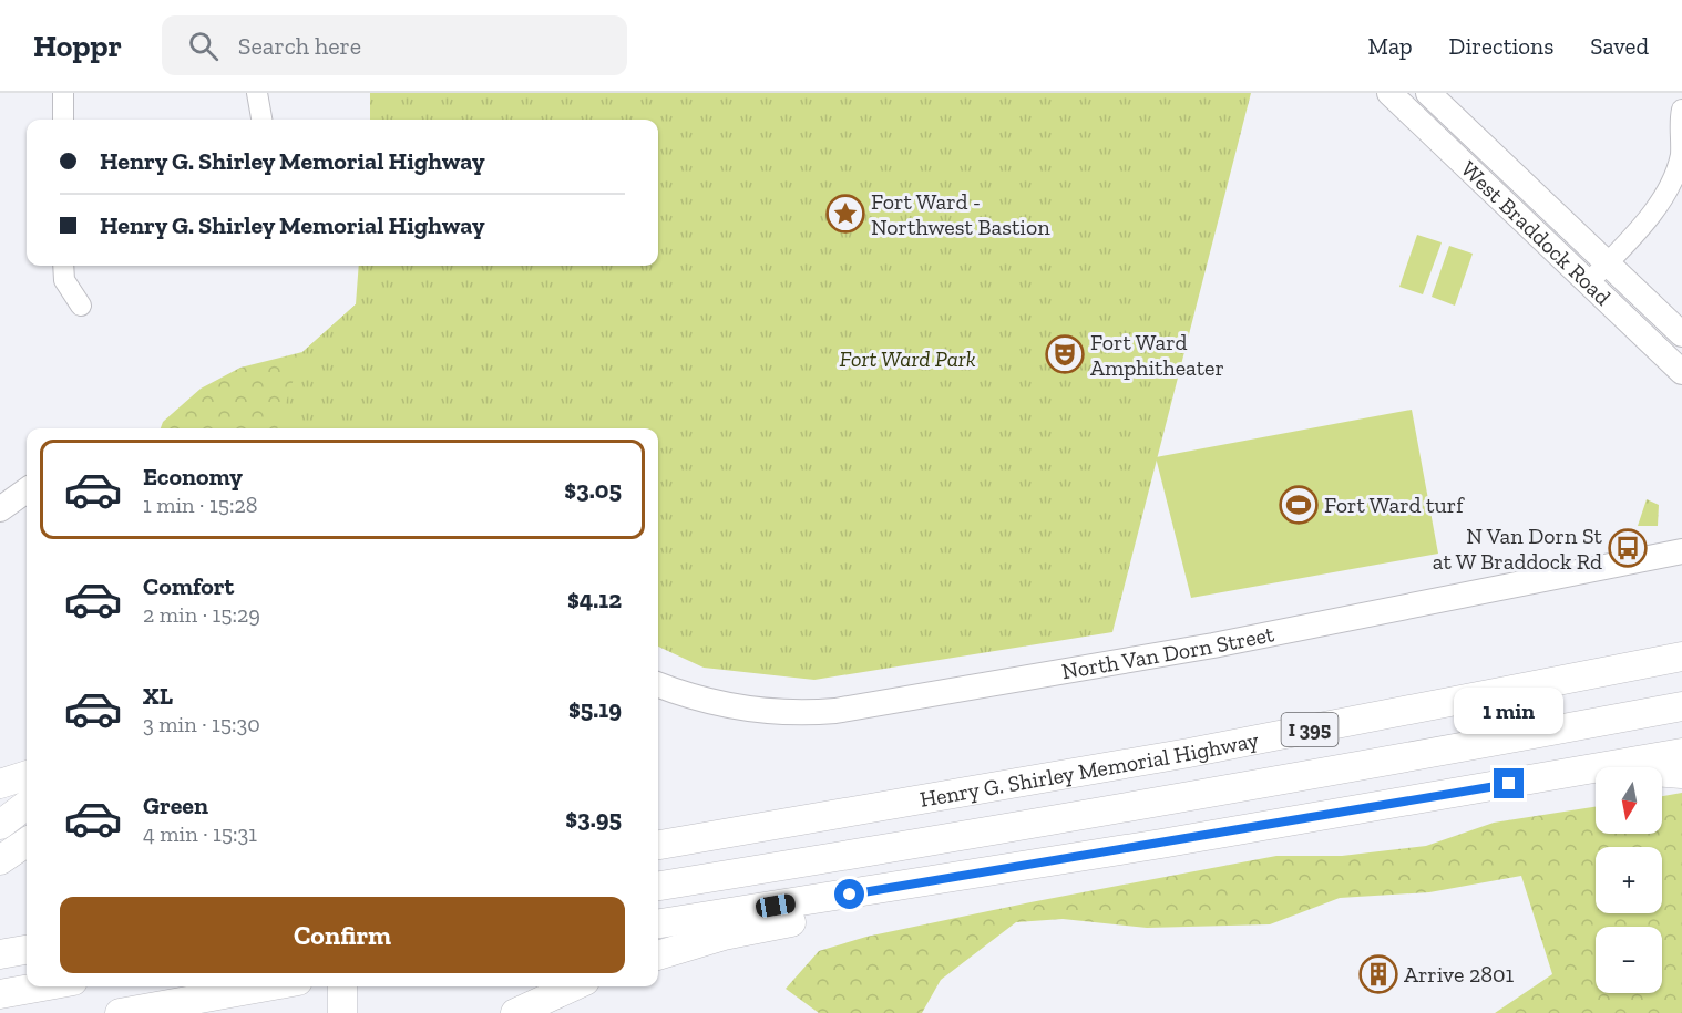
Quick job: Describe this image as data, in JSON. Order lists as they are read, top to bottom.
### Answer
{
  "streets": {
    "highway": ["I 395", "Henry G. Shirley Memorial Highway"],
    "main road": ["West Braddock Road", "North Van Dorn Street"]
  },
  "parks": ["Fort Ward Park"],
  "places": {
    "place": ["Fort Ward - Northwest Bastion"],
    "theatre": ["Fort Ward Amphitheater"],
    "sports": ["Fort Ward turf"],
    "bus stop": ["N Van Dorn St at W Braddock Rd"],
    "building": ["Arrive 2801"]
  },
  "north": "bottom",
  "page": {
    "header": "Hoppr",
    "search": "Search here",
    "nav": ["Map", "Directions", "Saved"],
    "banner": ["Henry G. Shirley Memorial Highway", "Henry G. Shirley Memorial Highway"],
    "list": [
      {
        "name": "Economy",
        "note": "1 min · 15:28",
        "value": "$3.05"
      },
      {
        "name": "Comfort",
        "note": "2 min · 15:29",
        "value": "$4.12"
      },
      {
        "name": "XL",
        "note": "3 min · 15:30",
        "value": "$5.19"
      },
      {
        "name": "Green",
        "note": "4 min · 15:31",
        "value": "$3.95"
      }
    ],
    "bubble": "1 min",
    "map_buttons": ["+", "−"],
    "buttons": "Confirm"
  }
}
